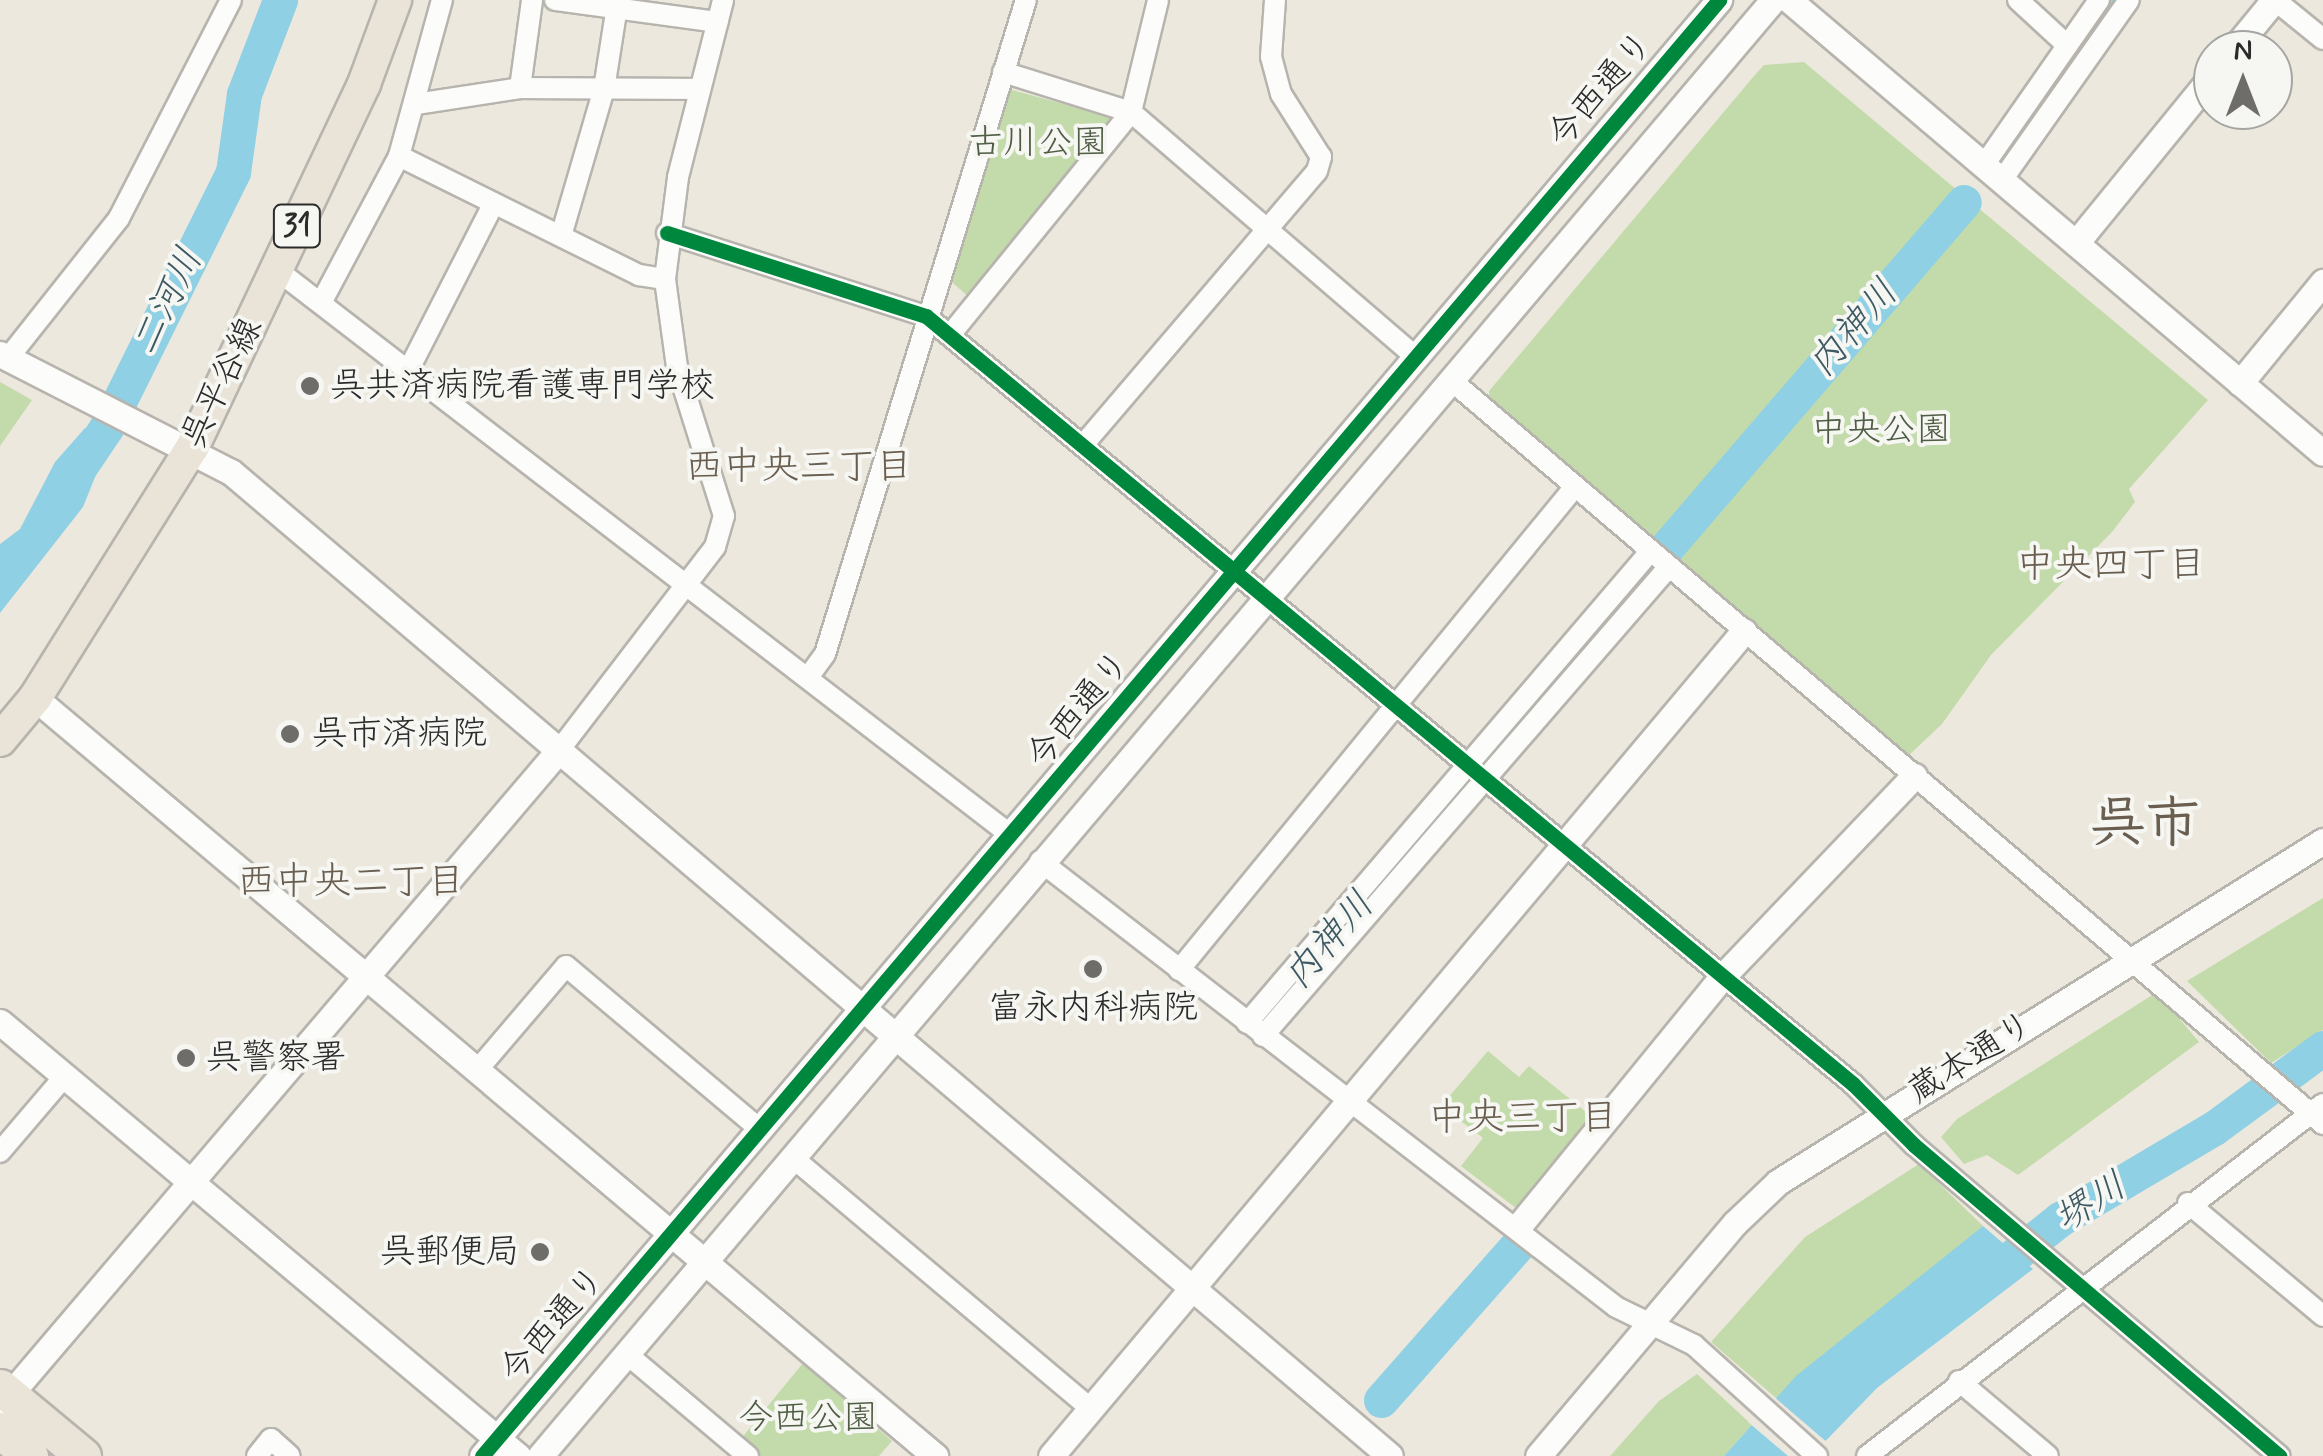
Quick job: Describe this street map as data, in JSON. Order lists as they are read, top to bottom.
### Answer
{
  "streets": {
    "main road": ["31", "呉平谷線"],
    "street": ["今西通り", "蔵本通り"]
  },
  "districts": [
    "西中央三丁目",
    "中央四丁目",
    "呉市",
    "西中央二丁目",
    "中央三丁目"
  ],
  "water": ["二河川", "内神川", "堺川"],
  "parks": ["古川公園", "中央公園", "今西公園"],
  "places": [
    "呉共済病院看護専門学校",
    "呉市済病院",
    "富永内科病院",
    "呉警察署",
    "呉郵便局"
  ],
  "north": "top"
}
